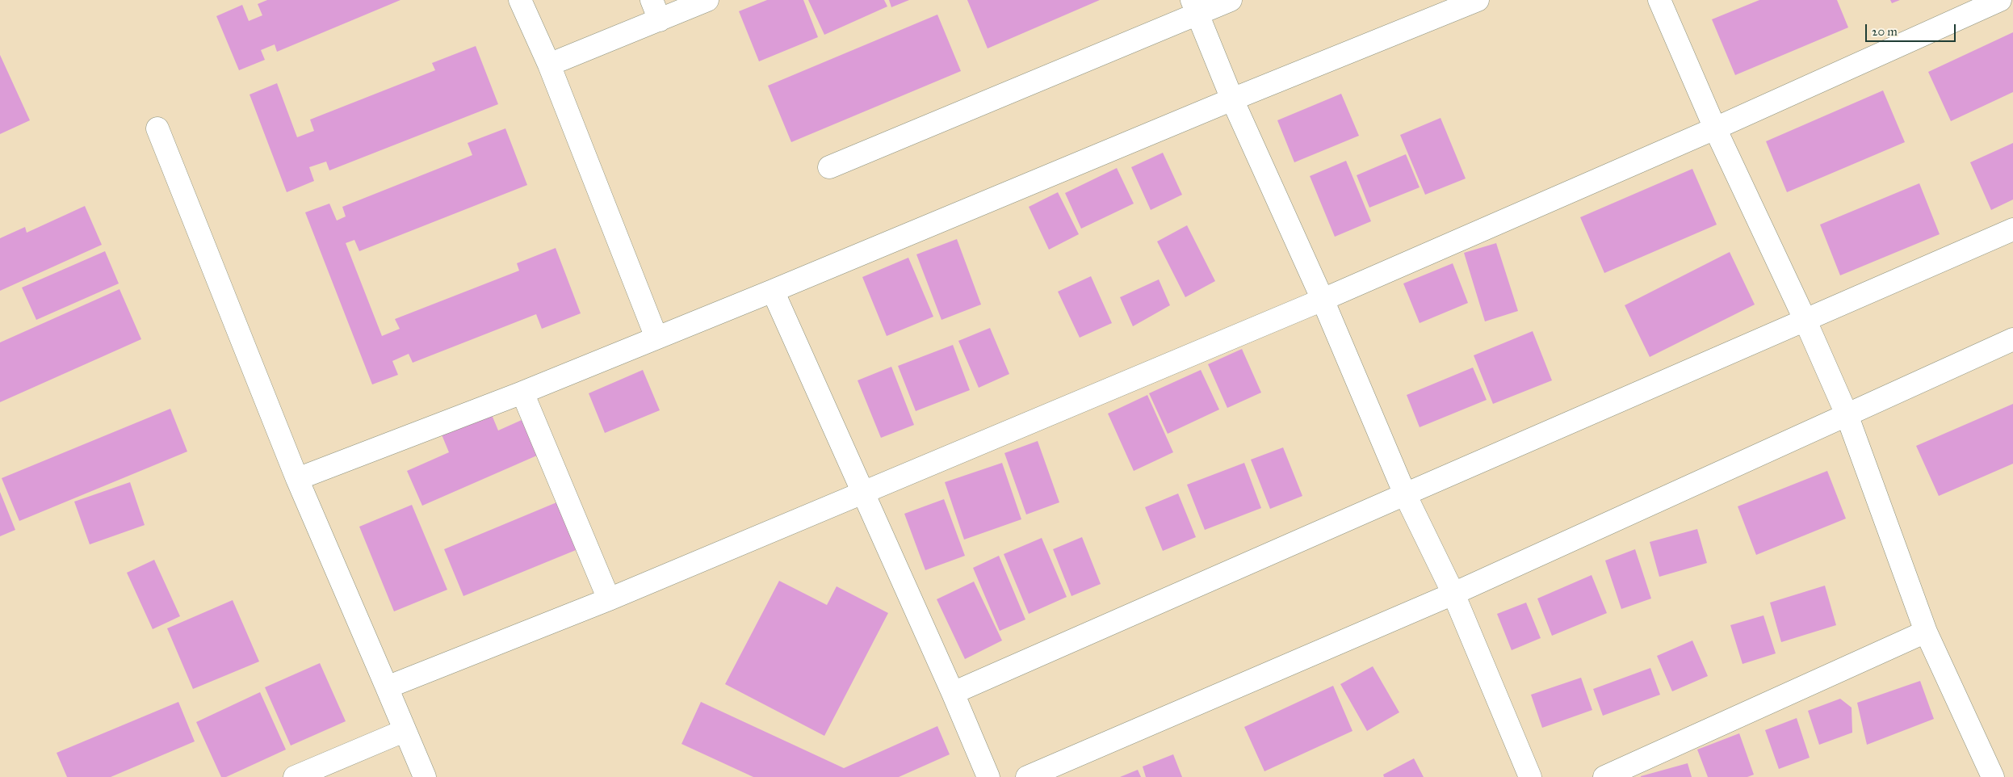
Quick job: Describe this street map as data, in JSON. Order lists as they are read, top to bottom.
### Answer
{
  "scale_bar": "20 m"
}
